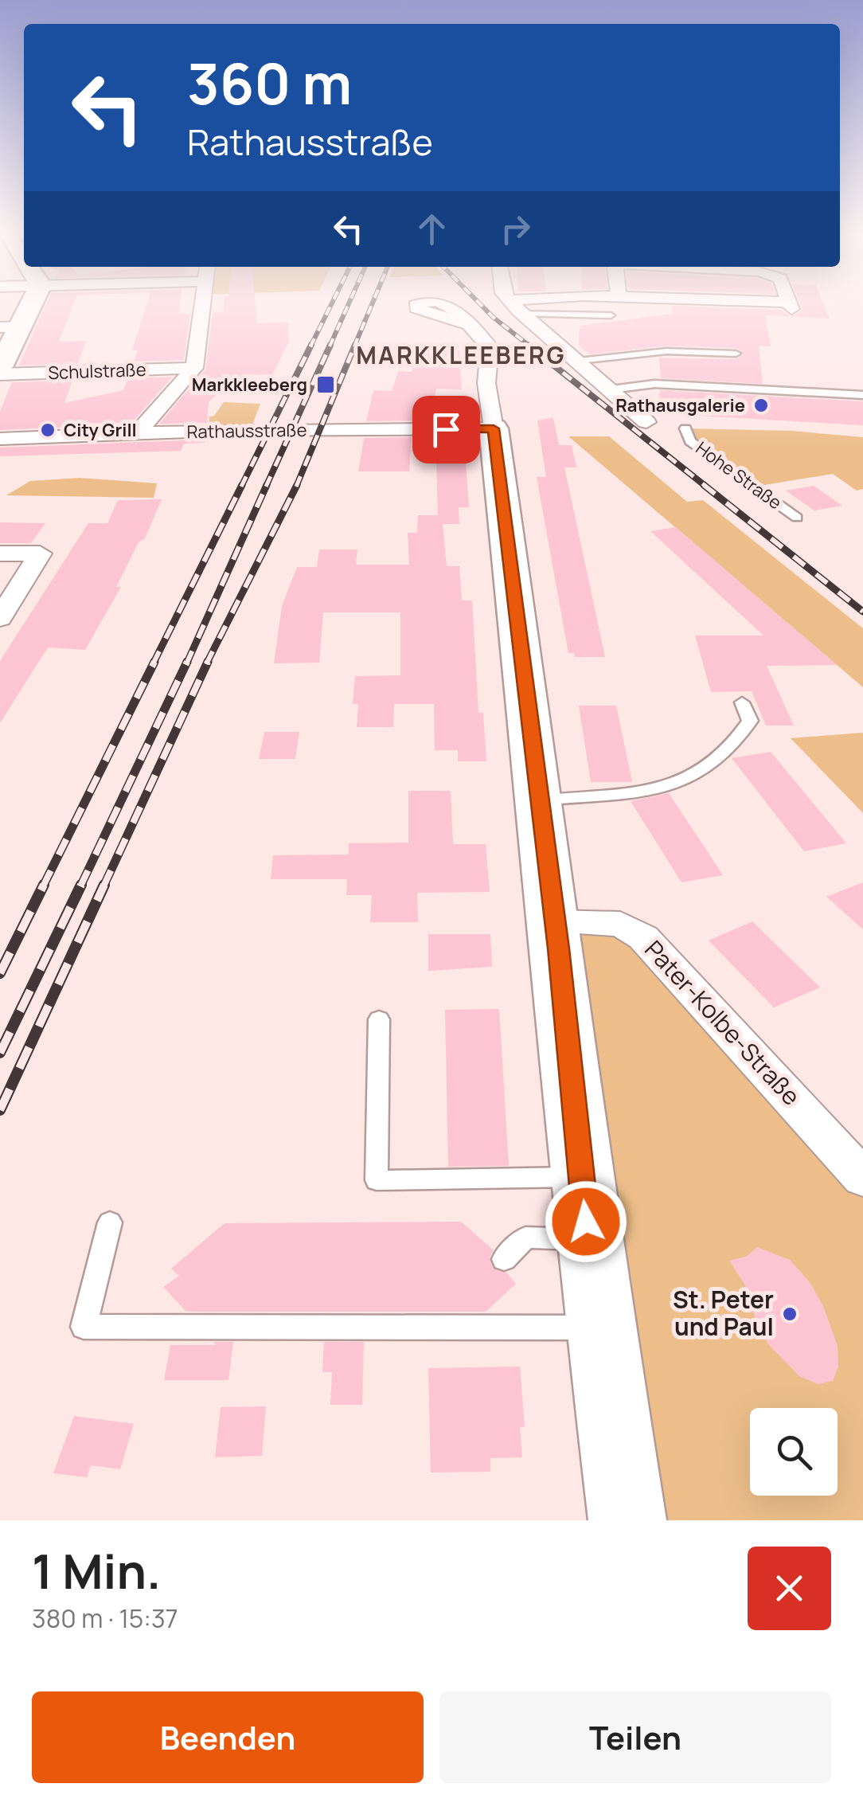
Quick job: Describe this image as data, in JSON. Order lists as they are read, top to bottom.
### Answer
{
  "streets": {
    "street": ["Schulstraße", "Rathausstraße", "Pater-Kolbe-Straße"],
    "lane": ["Hohe Straße"]
  },
  "districts": ["MARKKLEEBERG"],
  "places": {
    "transit": ["Markkleeberg"],
    "other": ["Rathausgalerie", "City Grill", "St. Peter und Paul"]
  },
  "page": {
    "turn": ["360 m", "Rathausstraße"],
    "heading": ["1 Min.", "380 m · 15:37"],
    "buttons": ["Beenden", "Teilen"]
  }
}
